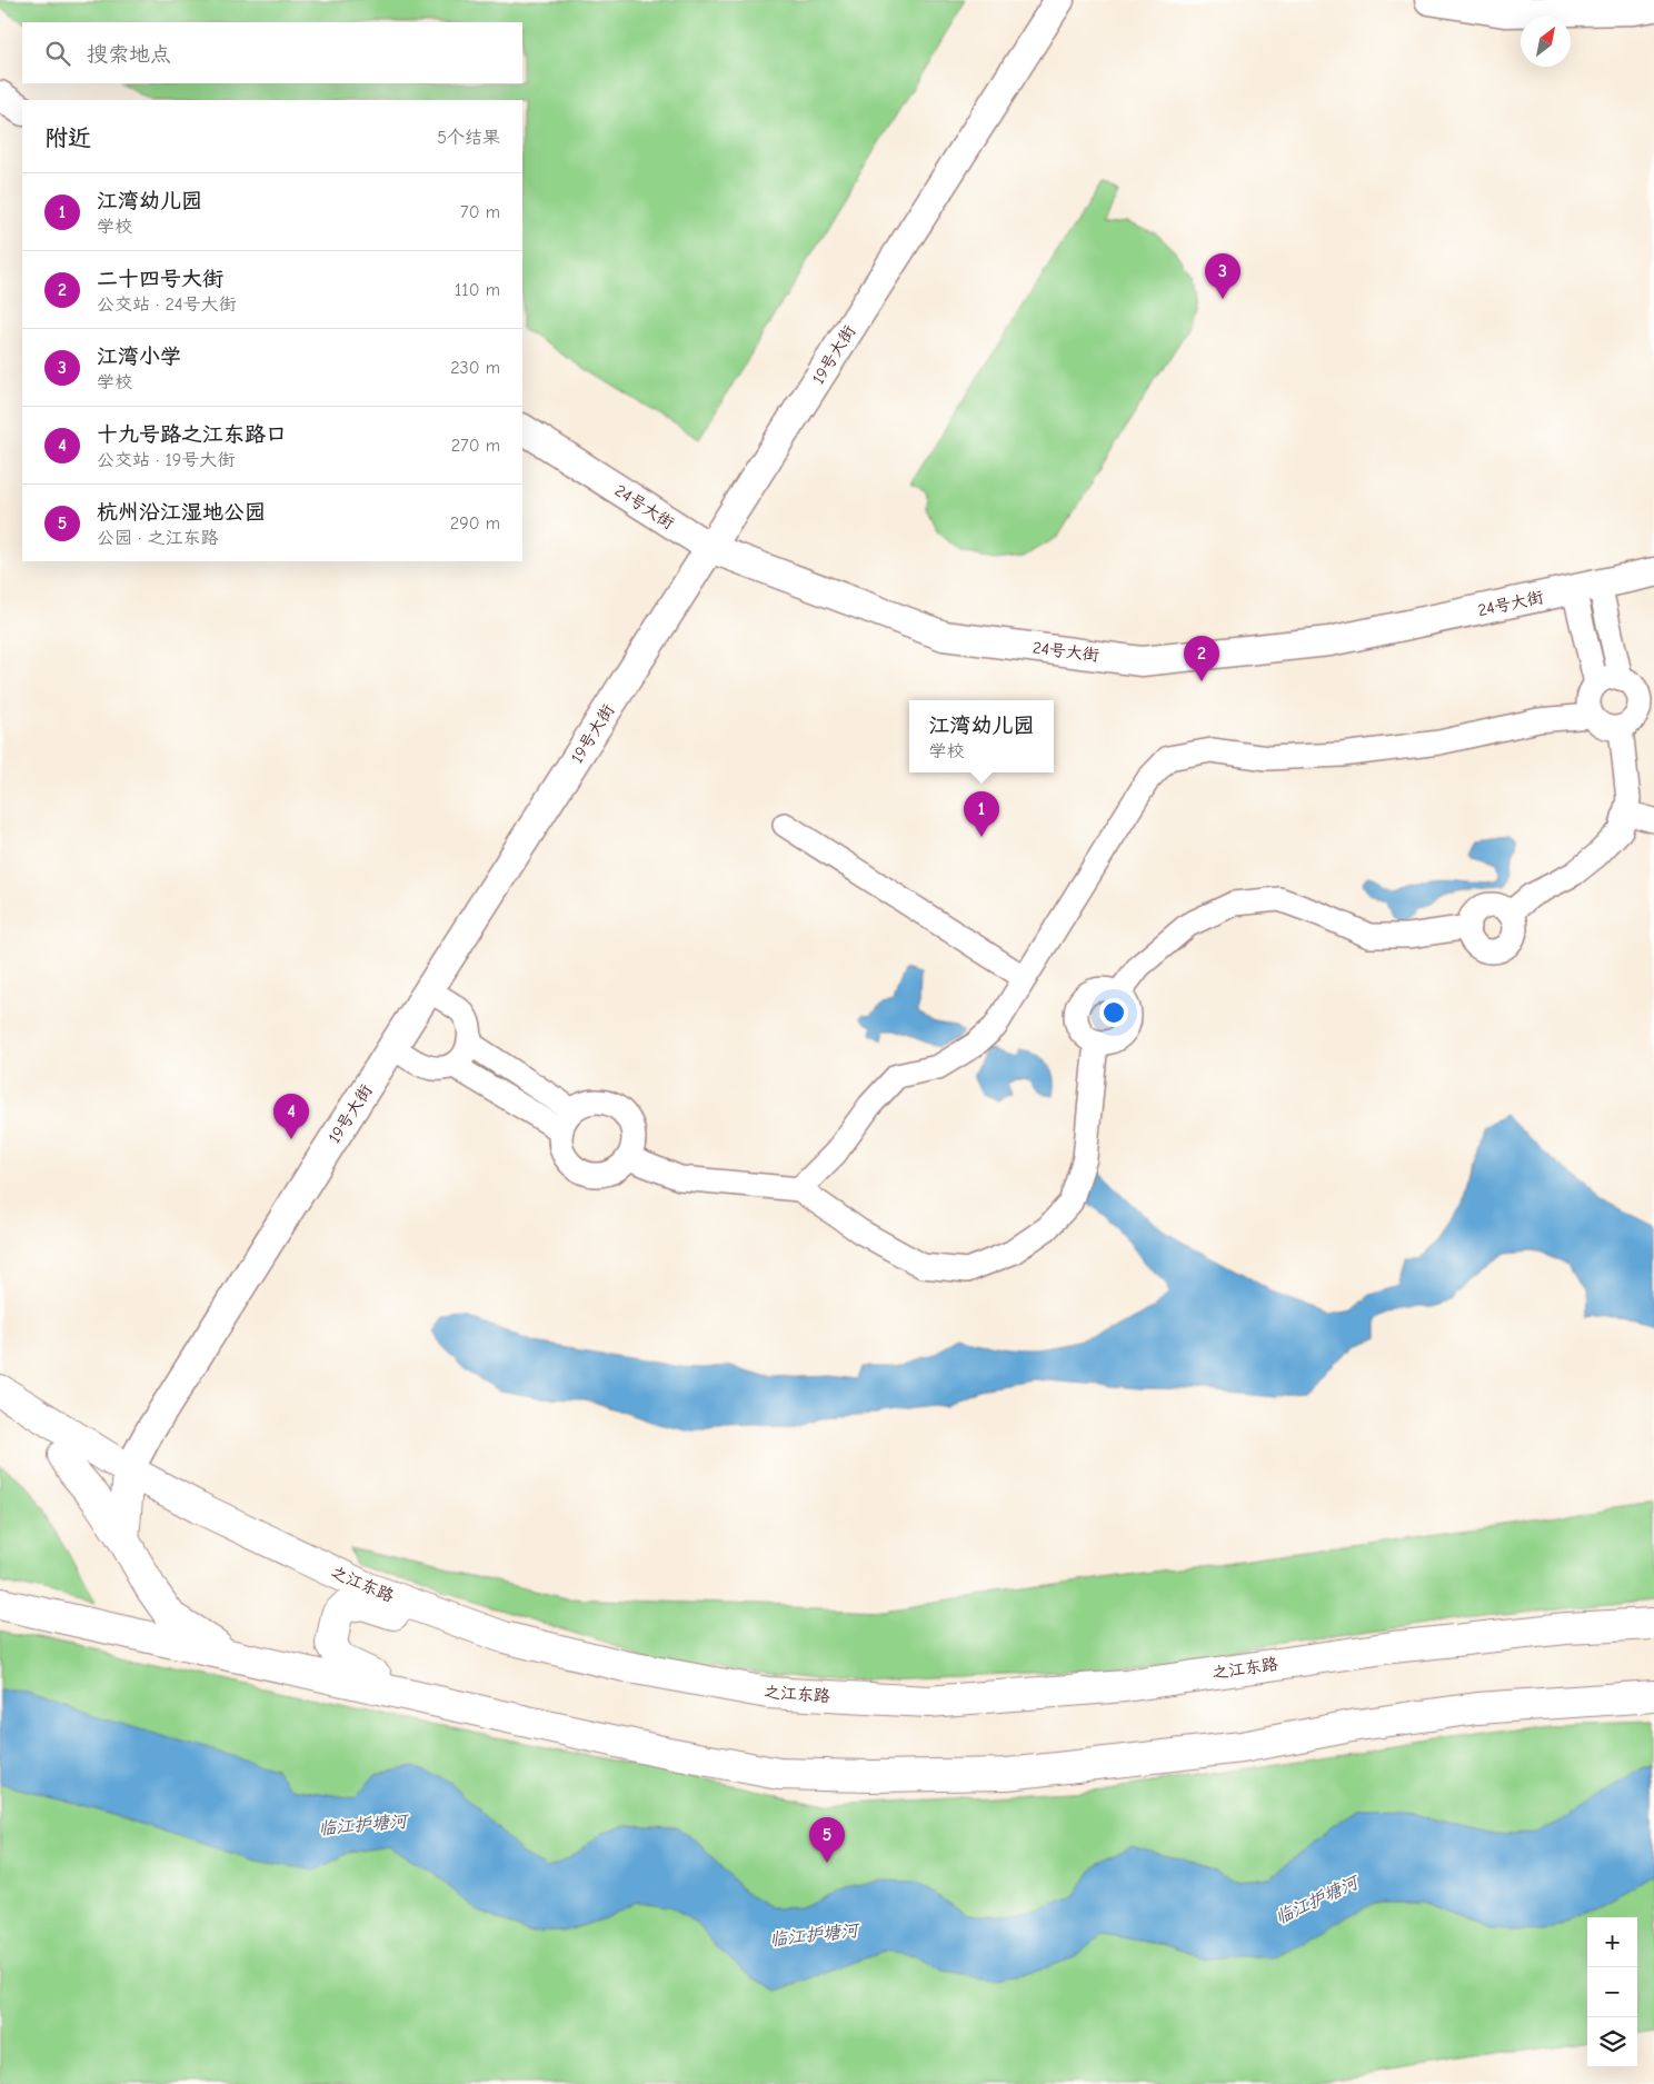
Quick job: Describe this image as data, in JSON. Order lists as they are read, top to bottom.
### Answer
{
  "streets": {
    "main road": ["之江东路"],
    "street": ["19号大街", "24号大街"]
  },
  "crossings": [
    ["19号大街", "24号大街"],
    ["19号大街", "之江东路"]
  ],
  "water": ["临江护塘河"],
  "north": "top right",
  "page": {
    "search": "搜索地点",
    "heading": ["附近", "5个结果"],
    "list": [
      {
        "mark": "1",
        "name": "江湾幼儿园",
        "note": "学校",
        "value": "70 m"
      },
      {
        "mark": "2",
        "name": "二十四号大街",
        "note": "公交站 · 24号大街",
        "value": "110 m"
      },
      {
        "mark": "3",
        "name": "江湾小学",
        "note": "学校",
        "value": "230 m"
      },
      {
        "mark": "4",
        "name": "十九号路之江东路口",
        "note": "公交站 · 19号大街",
        "value": "270 m"
      },
      {
        "mark": "5",
        "name": "杭州沿江湿地公园",
        "note": "公园 · 之江东路",
        "value": "290 m"
      }
    ],
    "pins": [
      "3",
      "2",
      "1",
      "4",
      "5"
    ],
    "popup": ["江湾幼儿园", "学校"],
    "map_buttons": ["+", "−"]
  }
}
